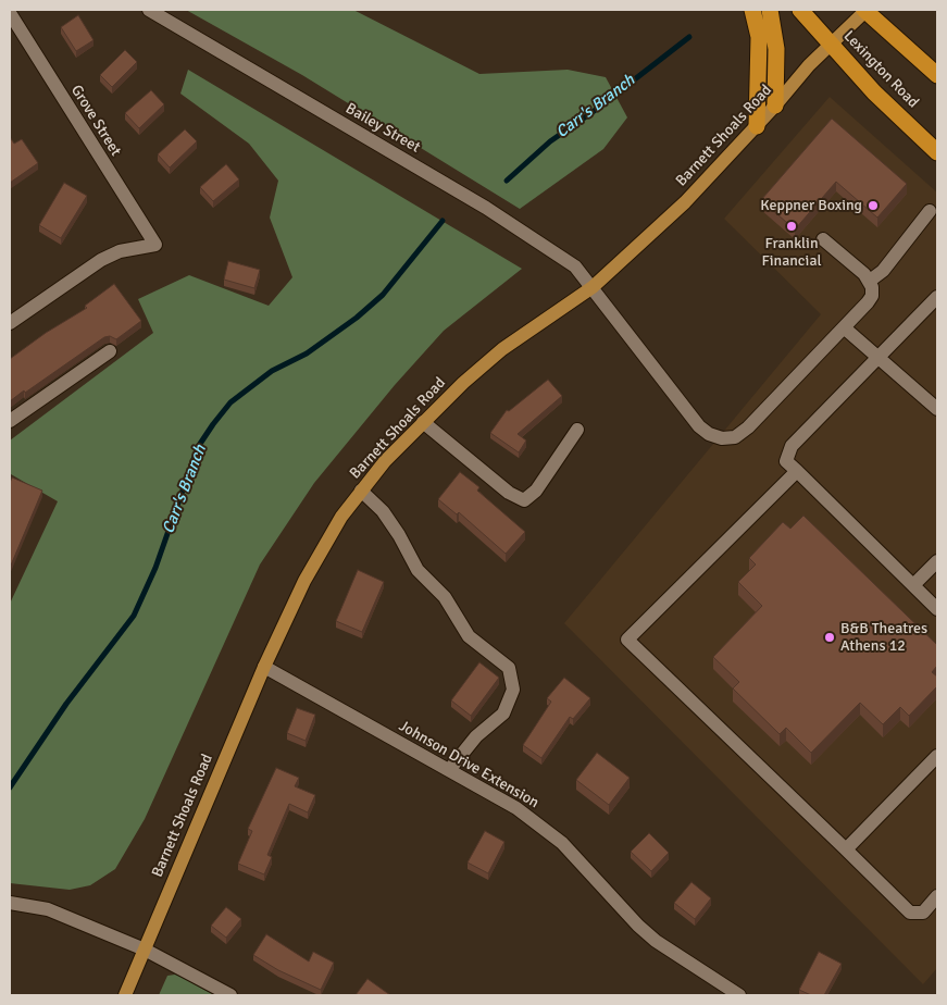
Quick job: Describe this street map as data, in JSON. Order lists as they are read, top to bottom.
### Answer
{
  "streets": {
    "highway": ["Lexington Road"],
    "main road": ["Barnett Shoals Road"],
    "street": ["Grove Street", "Bailey Street", "Johnson Drive Extension"]
  },
  "crossings": [
    ["Lexington Road", "Barnett Shoals Road"],
    ["Bailey Street", "Barnett Shoals Road"],
    ["Barnett Shoals Road", "Johnson Drive Extension"]
  ],
  "water": ["Carr's Branch"],
  "places": ["Keppner Boxing", "Franklin Financial", "B&B Theatres Athens 12"]
}
